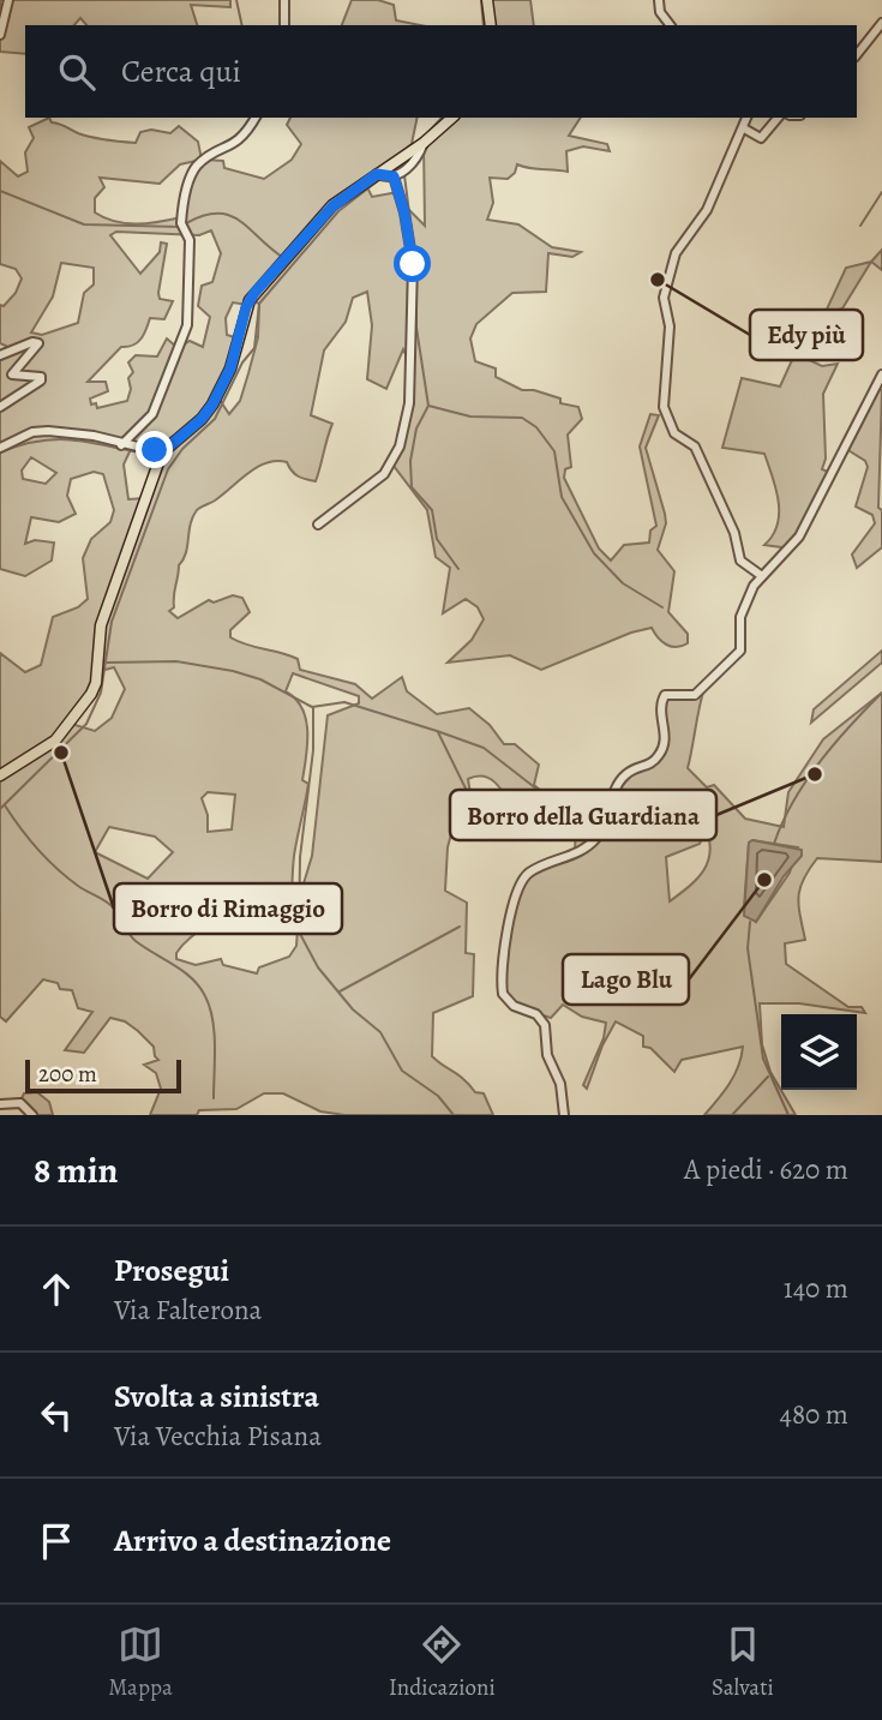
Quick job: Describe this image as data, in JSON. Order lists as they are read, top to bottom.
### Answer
{
  "places": [
    "Edy più",
    "Borro di Rimaggio",
    "Borro della Guardiana",
    "Lago Blu"
  ],
  "scale_bar": "200 m",
  "page": {
    "search": "Cerca qui",
    "scale": "200 m",
    "heading": ["8 min", "A piedi · 620 m"],
    "list": [
      ["Prosegui", "Via Falterona", "140 m"],
      ["Svolta a sinistra", "Via Vecchia Pisana", "480 m"],
      "Arrivo a destinazione"
    ],
    "nav": ["Mappa", "Indicazioni", "Salvati"]
  }
}
